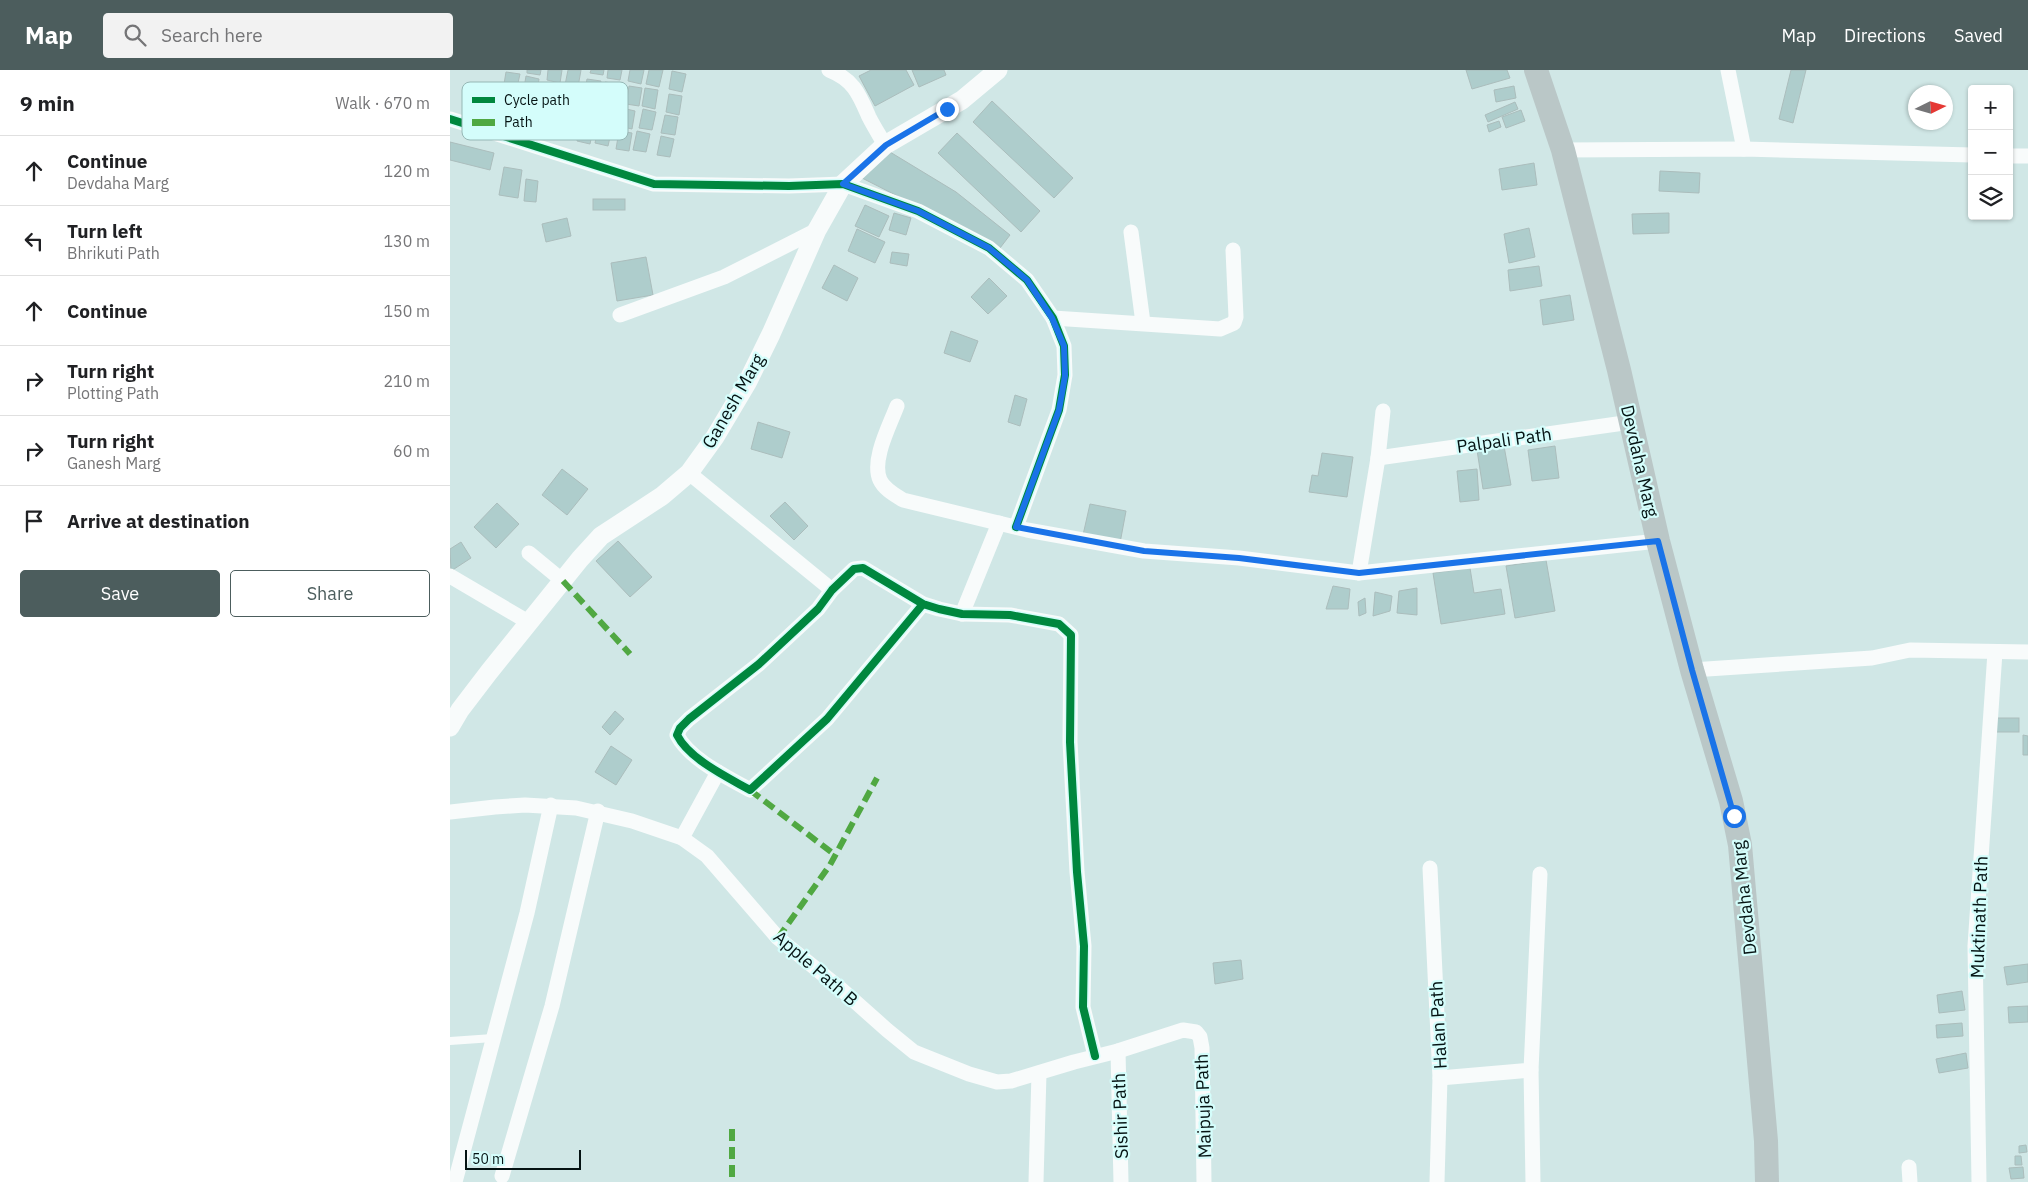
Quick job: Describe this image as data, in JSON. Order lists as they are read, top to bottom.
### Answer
{
  "streets": {
    "main road": ["Devdaha Marg"],
    "street": [
      "Ganesh Marg",
      "Palpali Path",
      "Muktinath Path",
      "Apple Path B",
      "Halan Path",
      "Maipuja Path",
      "Sishir Path"
    ]
  },
  "crossings": [
    ["Palpali Path", "Devdaha Marg"],
    ["Apple Path B", "Maipuja Path"],
    ["Apple Path B", "Sishir Path"]
  ],
  "legend": ["Cycle path", "Path"],
  "scale_bar": "50 m",
  "north": "right",
  "page": {
    "header": "Map",
    "search": "Search here",
    "nav": ["Map", "Directions", "Saved"],
    "heading": ["9 min", "Walk · 670 m"],
    "map_buttons": ["+", "−"],
    "list": [
      ["Continue", "Devdaha Marg", "120 m"],
      ["Turn left", "Bhrikuti Path", "130 m"],
      ["Continue", "150 m"],
      ["Turn right", "Plotting Path", "210 m"],
      ["Turn right", "Ganesh Marg", "60 m"],
      "Arrive at destination"
    ],
    "buttons": ["Save", "Share"],
    "scale": "50 m"
  }
}
